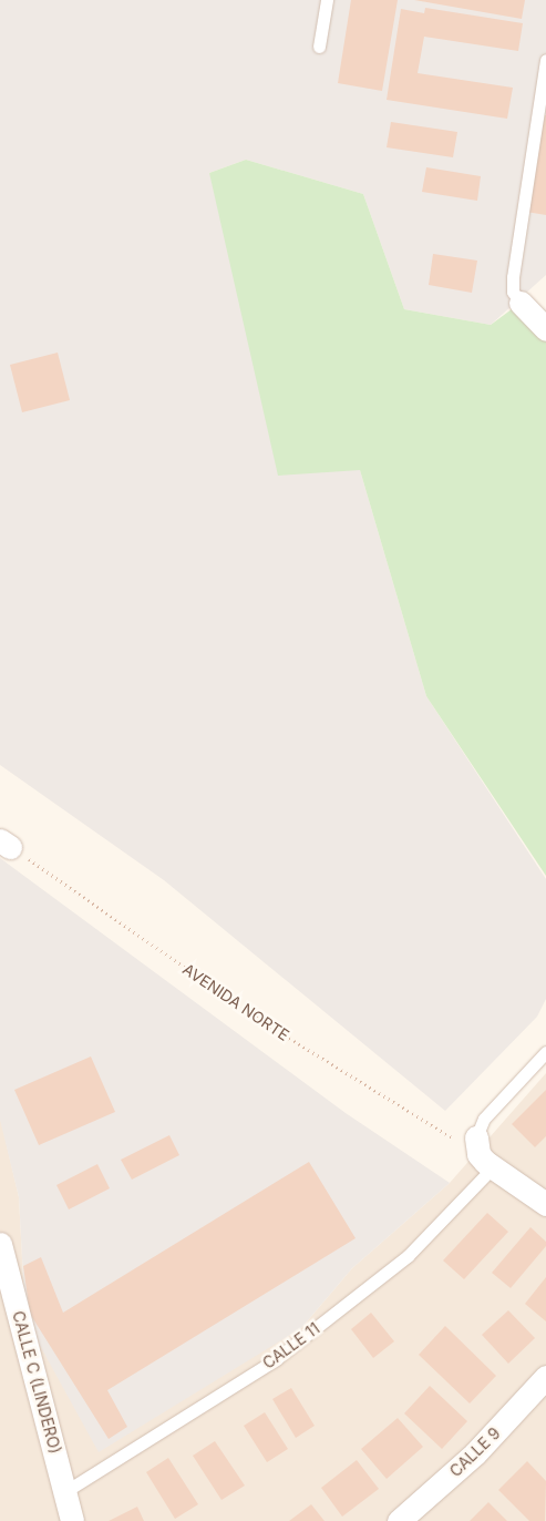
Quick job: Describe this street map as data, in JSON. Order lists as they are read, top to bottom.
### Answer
{
  "streets": {
    "street": ["CALLE C (LINDERO)", "CALLE 9"],
    "lane": ["CALLE 11"],
    "path": ["AVENIDA NORTE"]
  },
  "crossings": [
    ["AVENIDA NORTE", "CALLE 11"],
    ["CALLE 11", "CALLE C (LINDERO)"]
  ]
}
